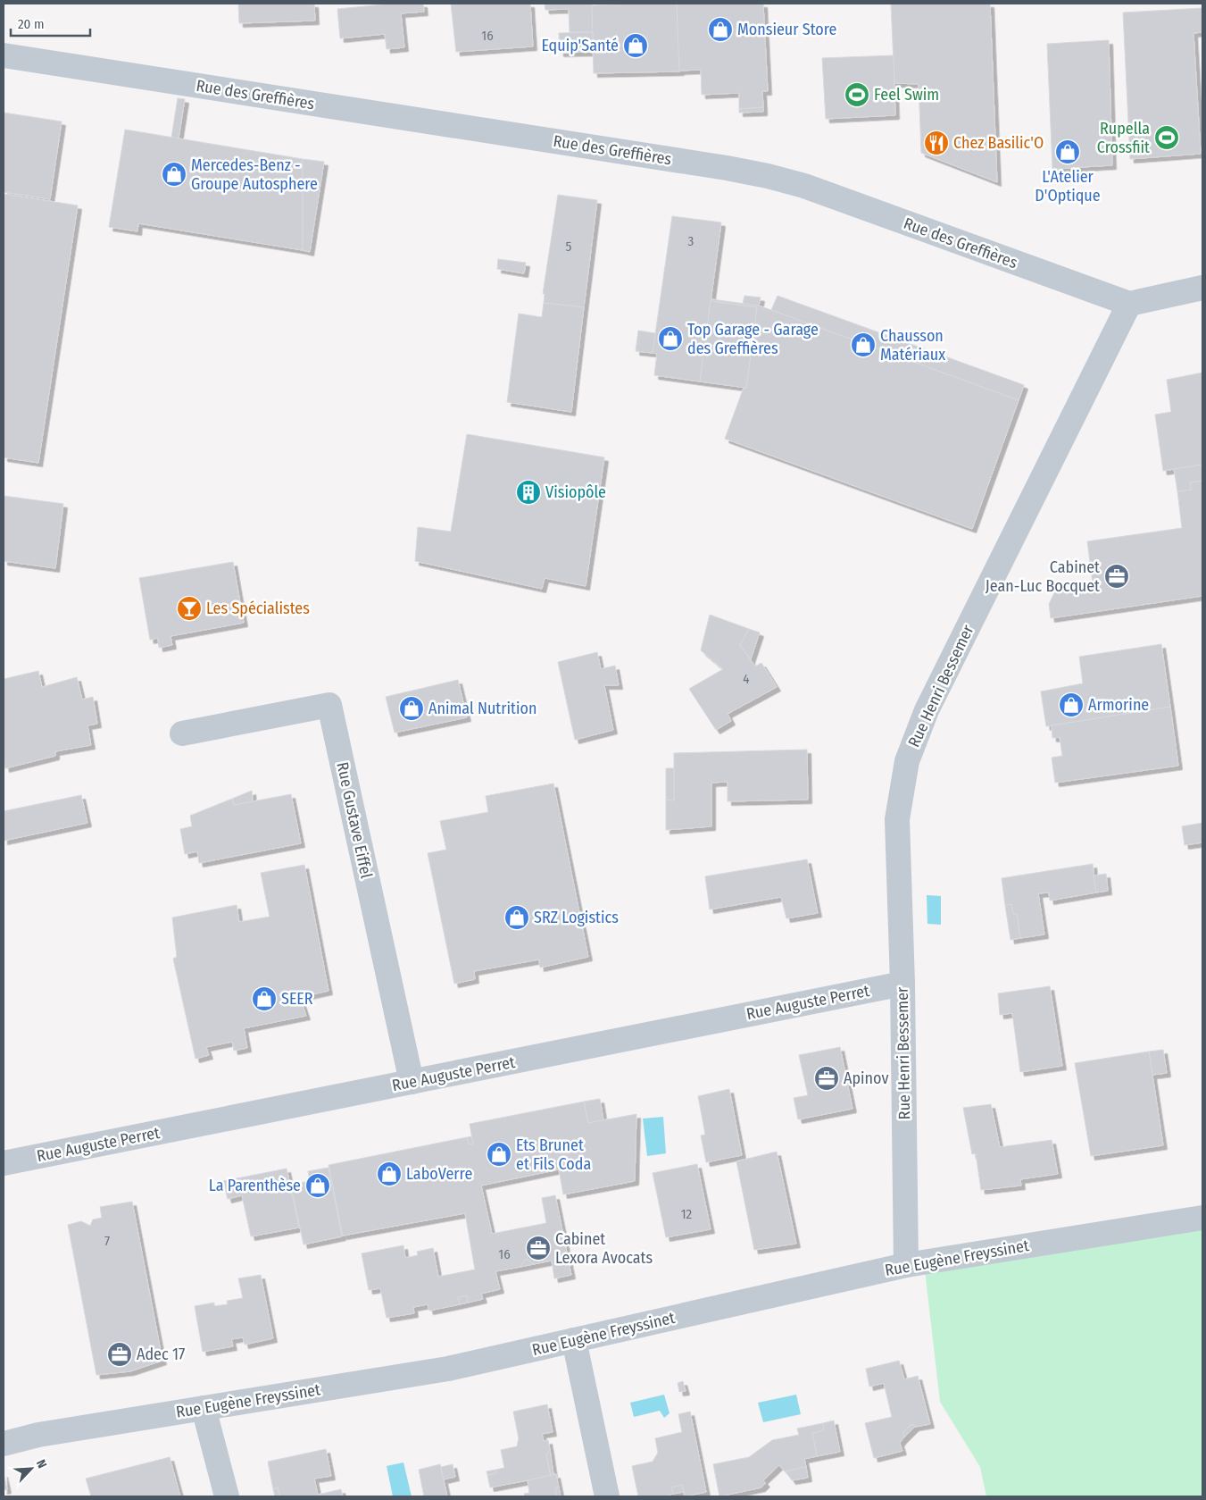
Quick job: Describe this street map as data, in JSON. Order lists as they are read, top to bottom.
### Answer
{
  "streets": {
    "street": [
      "Rue des Greffières",
      "Rue Henri Bessemer",
      "Rue Gustave Eiffel",
      "Rue Auguste Perret",
      "Rue Eugène Freyssinet"
    ]
  },
  "crossings": [
    ["Rue des Greffières", "Rue Henri Bessemer"],
    ["Rue Henri Bessemer", "Rue Auguste Perret"],
    ["Rue Henri Bessemer", "Rue Eugène Freyssinet"],
    ["Rue Gustave Eiffel", "Rue Auguste Perret"]
  ],
  "places": {
    "shop": [
      "Monsieur Store",
      "Equip'Santé",
      "L'Atelier D'Optique",
      "Mercedes-Benz - Groupe Autosphere",
      "Top Garage - Garage des Greffières",
      "Chausson Matériaux",
      "Armorine",
      "Animal Nutrition",
      "SRZ Logistics",
      "SEER",
      "Ets Brunet et Fils Coda",
      "LaboVerre",
      "La Parenthèse"
    ],
    "sports": ["Feel Swim", "Rupella Crossfiit"],
    "restaurant": ["Chez Basilic'O"],
    "building": ["Visiopôle"],
    "office": [
      "Cabinet Jean-Luc Bocquet",
      "Apinov",
      "Cabinet Lexora Avocats",
      "Adec 17"
    ],
    "bar": ["Les Spécialistes"]
  },
  "house_numbers": [
    "16",
    "3",
    "5",
    "4",
    "12",
    "7",
    "16"
  ],
  "scale_bar": "20 m",
  "north": "top right"
}
